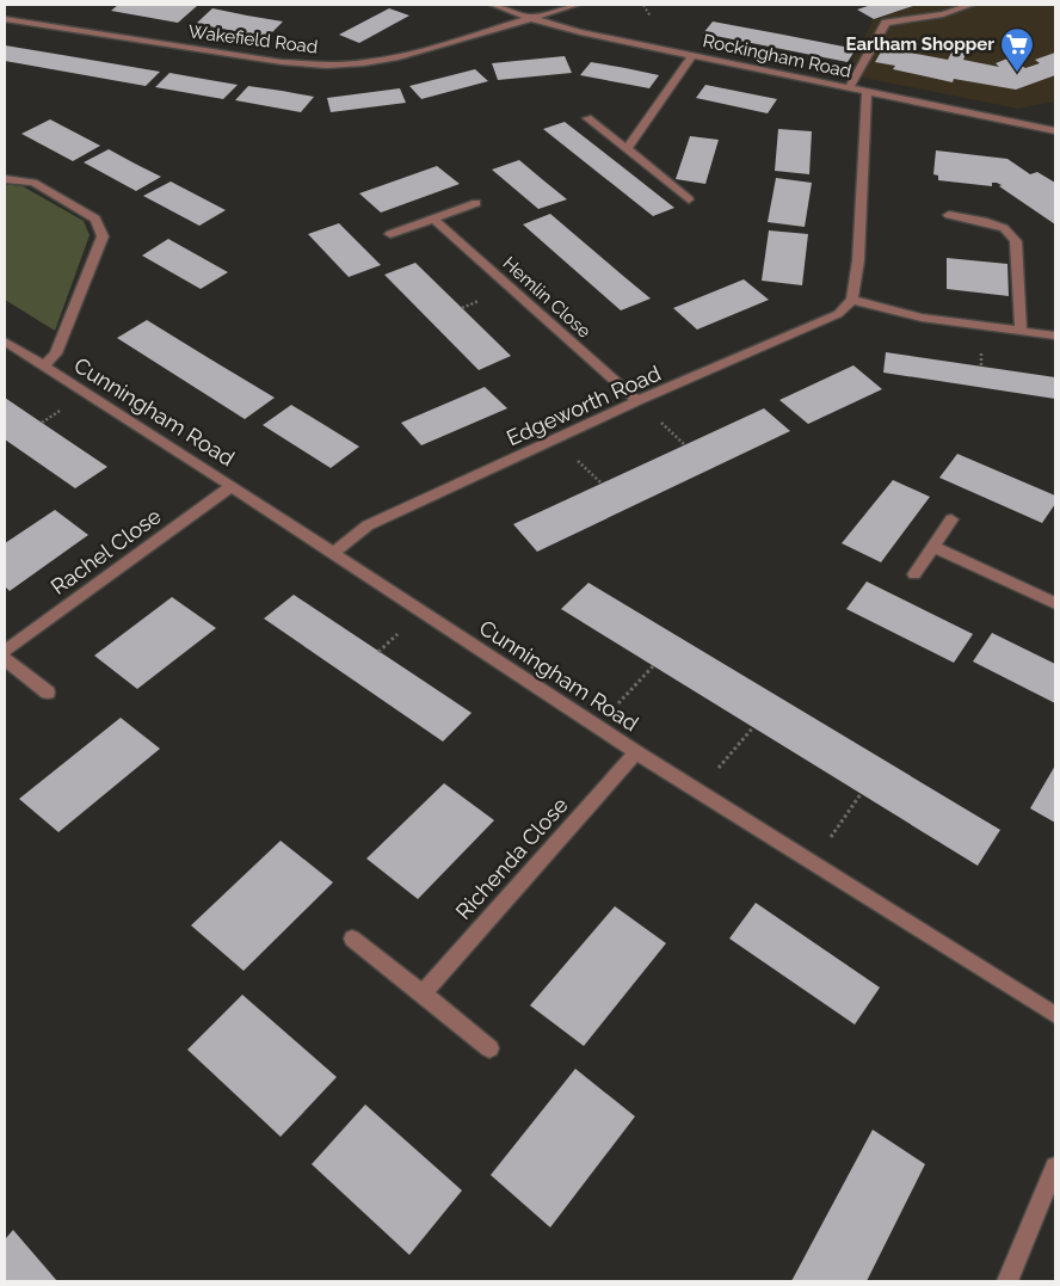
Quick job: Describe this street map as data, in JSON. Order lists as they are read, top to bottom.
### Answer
{
  "streets": {
    "street": [
      "Wakefield Road",
      "Rockingham Road",
      "Hemlin Close",
      "Edgeworth Road",
      "Cunningham Road",
      "Rachel Close",
      "Richenda Close"
    ]
  },
  "crossings": [
    ["Wakefield Road", "Rockingham Road"],
    ["Hemlin Close", "Edgeworth Road"],
    ["Edgeworth Road", "Cunningham Road"],
    ["Cunningham Road", "Rachel Close"],
    ["Cunningham Road", "Richenda Close"]
  ],
  "places": {
    "supermarket": ["Earlham Shopper"]
  }
}
